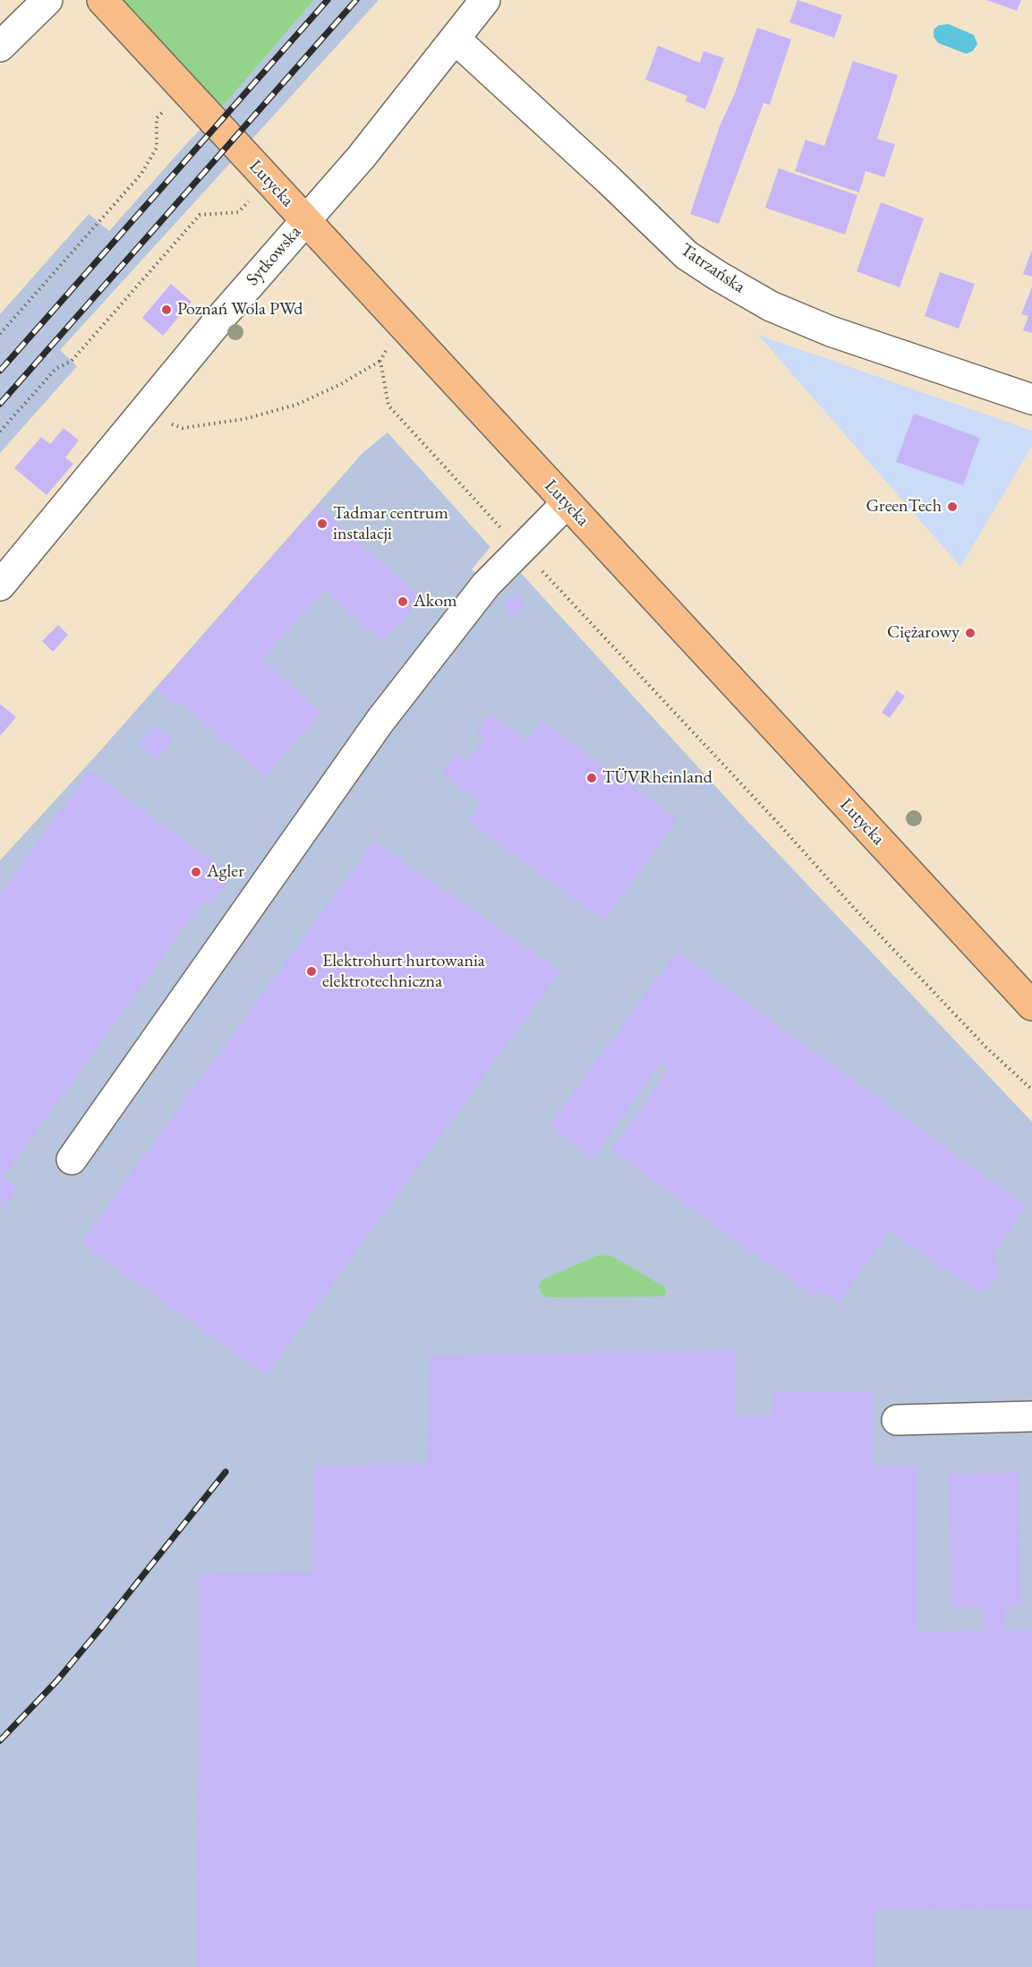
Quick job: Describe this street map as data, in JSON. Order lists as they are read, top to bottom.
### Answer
{
  "streets": {
    "main road": ["Lutycka"],
    "street": ["Sytkowska", "Tatrzańska"]
  },
  "crossings": [
    ["Lutycka", "Sytkowska"],
    ["Sytkowska", "Tatrzańska"]
  ],
  "places": [
    "Poznań Wola PWd",
    "GreenTech",
    "Tadmar centrum instalacji",
    "Akom",
    "Ciężarowy",
    "TÜVRheinland",
    "Agler",
    "Elektrohurt hurtowania elektrotechniczna"
  ]
}
